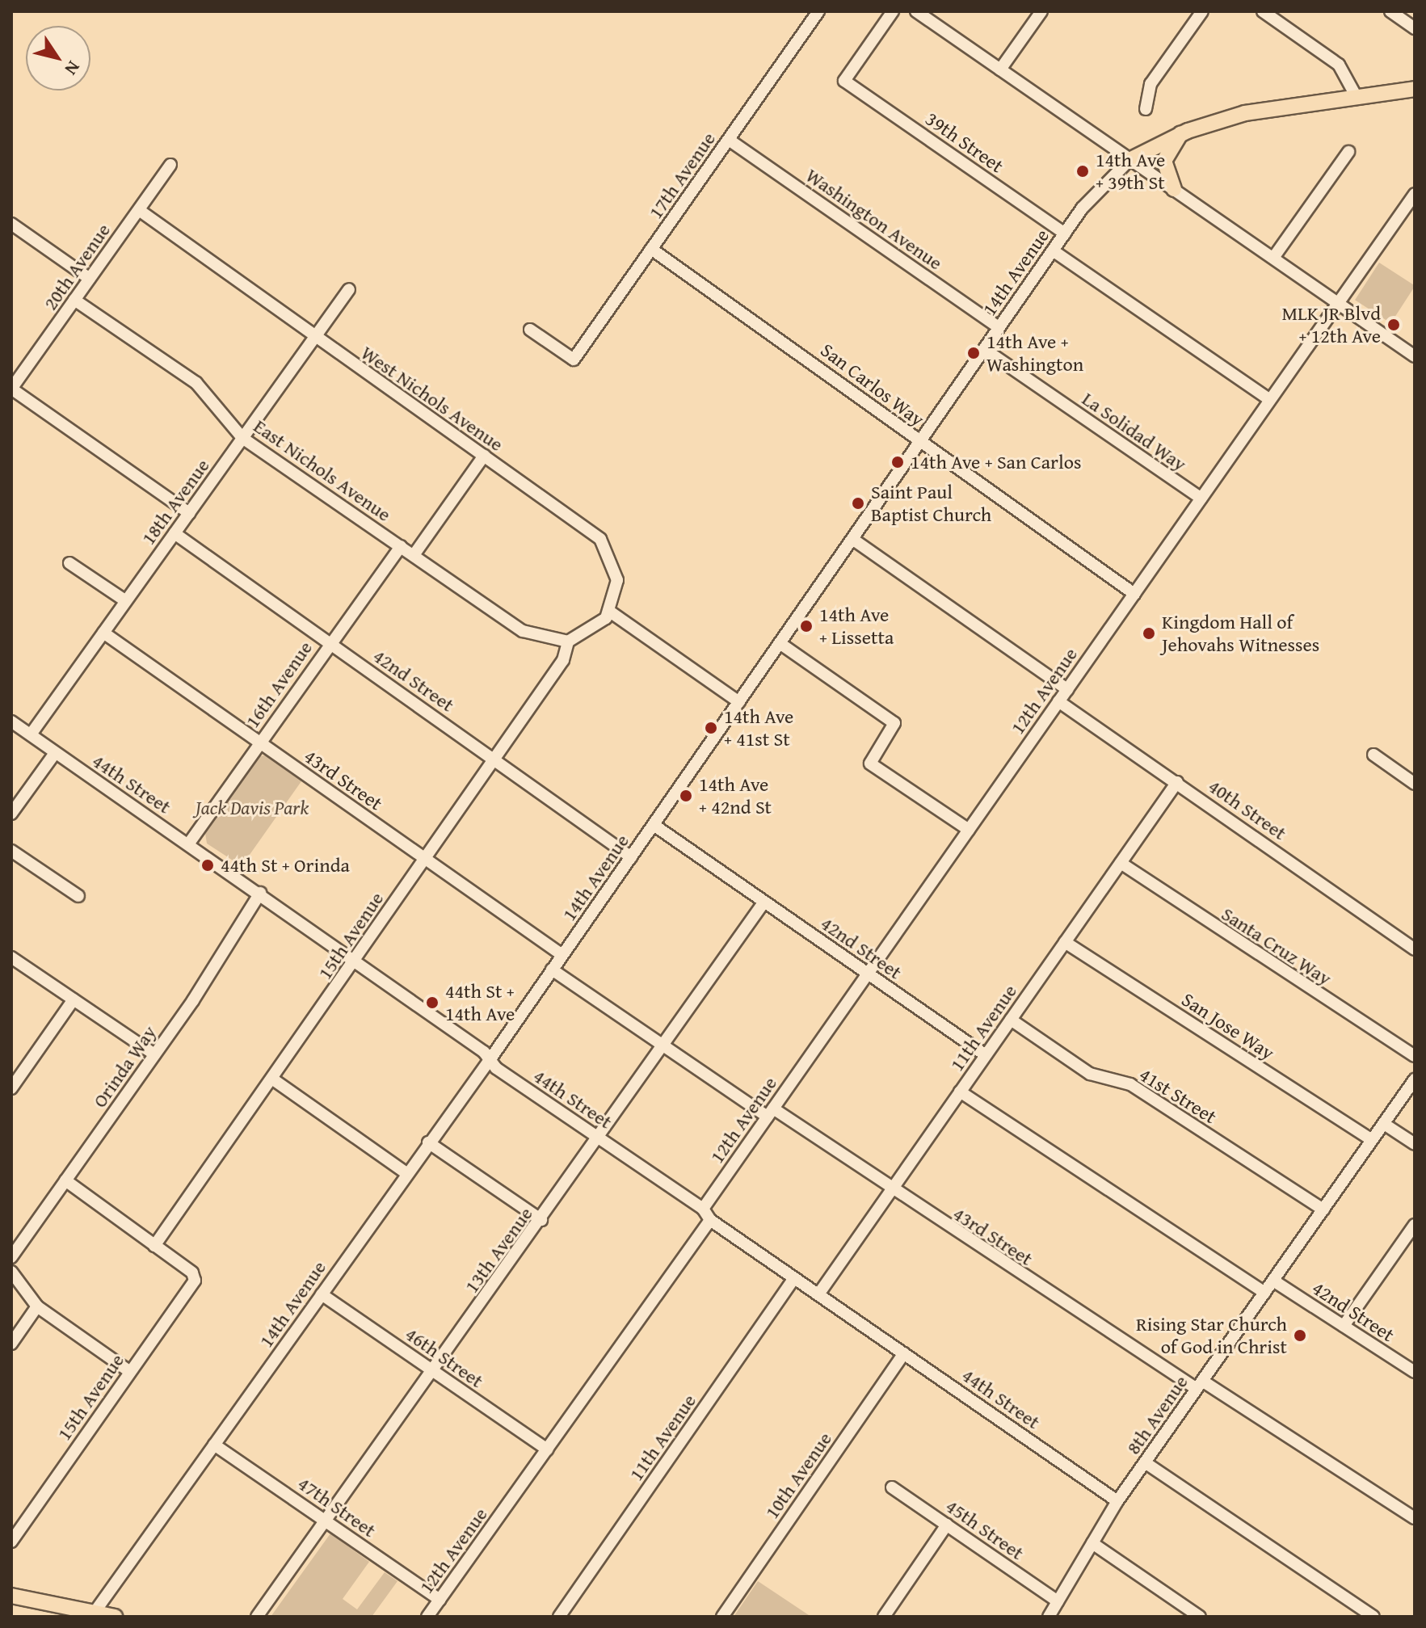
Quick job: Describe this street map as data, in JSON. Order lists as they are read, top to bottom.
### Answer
{
  "streets": {
    "street": [
      "39th Street",
      "17th Avenue",
      "Washington Avenue",
      "20th Avenue",
      "14th Avenue",
      "San Carlos Way",
      "West Nichols Avenue",
      "La Solidad Way",
      "East Nichols Avenue",
      "18th Avenue",
      "42nd Street",
      "16th Avenue",
      "12th Avenue",
      "43rd Street",
      "44th Street",
      "40th Street",
      "15th Avenue",
      "Santa Cruz Way",
      "San Jose Way",
      "11th Avenue",
      "Orinda Way",
      "41st Street",
      "13th Avenue",
      "46th Street",
      "8th Avenue",
      "10th Avenue",
      "47th Street",
      "45th Street"
    ]
  },
  "crossings": [
    ["39th Street", "14th Avenue"],
    ["17th Avenue", "Washington Avenue"],
    ["17th Avenue", "San Carlos Way"],
    ["Washington Avenue", "14th Avenue"],
    ["20th Avenue", "West Nichols Avenue"],
    ["20th Avenue", "East Nichols Avenue"],
    ["14th Avenue", "San Carlos Way"],
    ["14th Avenue", "La Solidad Way"],
    ["14th Avenue", "42nd Street"],
    ["14th Avenue", "43rd Street"],
    ["14th Avenue", "44th Street"],
    ["14th Avenue", "46th Street"],
    ["14th Avenue", "47th Street"],
    ["San Carlos Way", "12th Avenue"],
    ["West Nichols Avenue", "18th Avenue"],
    ["La Solidad Way", "12th Avenue"],
    ["East Nichols Avenue", "18th Avenue"],
    ["East Nichols Avenue", "16th Avenue"],
    ["East Nichols Avenue", "15th Avenue"],
    ["18th Avenue", "42nd Street"],
    ["18th Avenue", "43rd Street"],
    ["18th Avenue", "44th Street"],
    ["42nd Street", "16th Avenue"],
    ["42nd Street", "12th Avenue"],
    ["42nd Street", "15th Avenue"],
    ["42nd Street", "11th Avenue"],
    ["42nd Street", "13th Avenue"],
    ["42nd Street", "8th Avenue"],
    ["16th Avenue", "43rd Street"],
    ["16th Avenue", "44th Street"],
    ["12th Avenue", "43rd Street"],
    ["12th Avenue", "44th Street"],
    ["12th Avenue", "40th Street"],
    ["12th Avenue", "46th Street"],
    ["12th Avenue", "47th Street"],
    ["43rd Street", "15th Avenue"],
    ["43rd Street", "11th Avenue"],
    ["43rd Street", "13th Avenue"],
    ["43rd Street", "8th Avenue"],
    ["44th Street", "15th Avenue"],
    ["44th Street", "11th Avenue"],
    ["44th Street", "Orinda Way"],
    ["44th Street", "13th Avenue"],
    ["44th Street", "8th Avenue"],
    ["44th Street", "10th Avenue"],
    ["40th Street", "11th Avenue"],
    ["Santa Cruz Way", "11th Avenue"],
    ["San Jose Way", "11th Avenue"],
    ["San Jose Way", "8th Avenue"],
    ["11th Avenue", "41st Street"],
    ["41st Street", "8th Avenue"],
    ["13th Avenue", "46th Street"],
    ["13th Avenue", "47th Street"],
    ["8th Avenue", "45th Street"]
  ],
  "parks": ["Jack Davis Park"],
  "places": [
    "14th Ave + 39th St",
    "MLK JR Blvd + 12th Ave",
    "14th Ave + Washington",
    "14th Ave + San Carlos",
    "Saint Paul Baptist Church",
    "14th Ave + Lissetta",
    "Kingdom Hall of Jehovahs Witnesses",
    "14th Ave + 41st St",
    "14th Ave + 42nd St",
    "44th St + Orinda",
    "44th St + 14th Ave",
    "Rising Star Church of God in Christ"
  ],
  "north": "bottom right"
}
